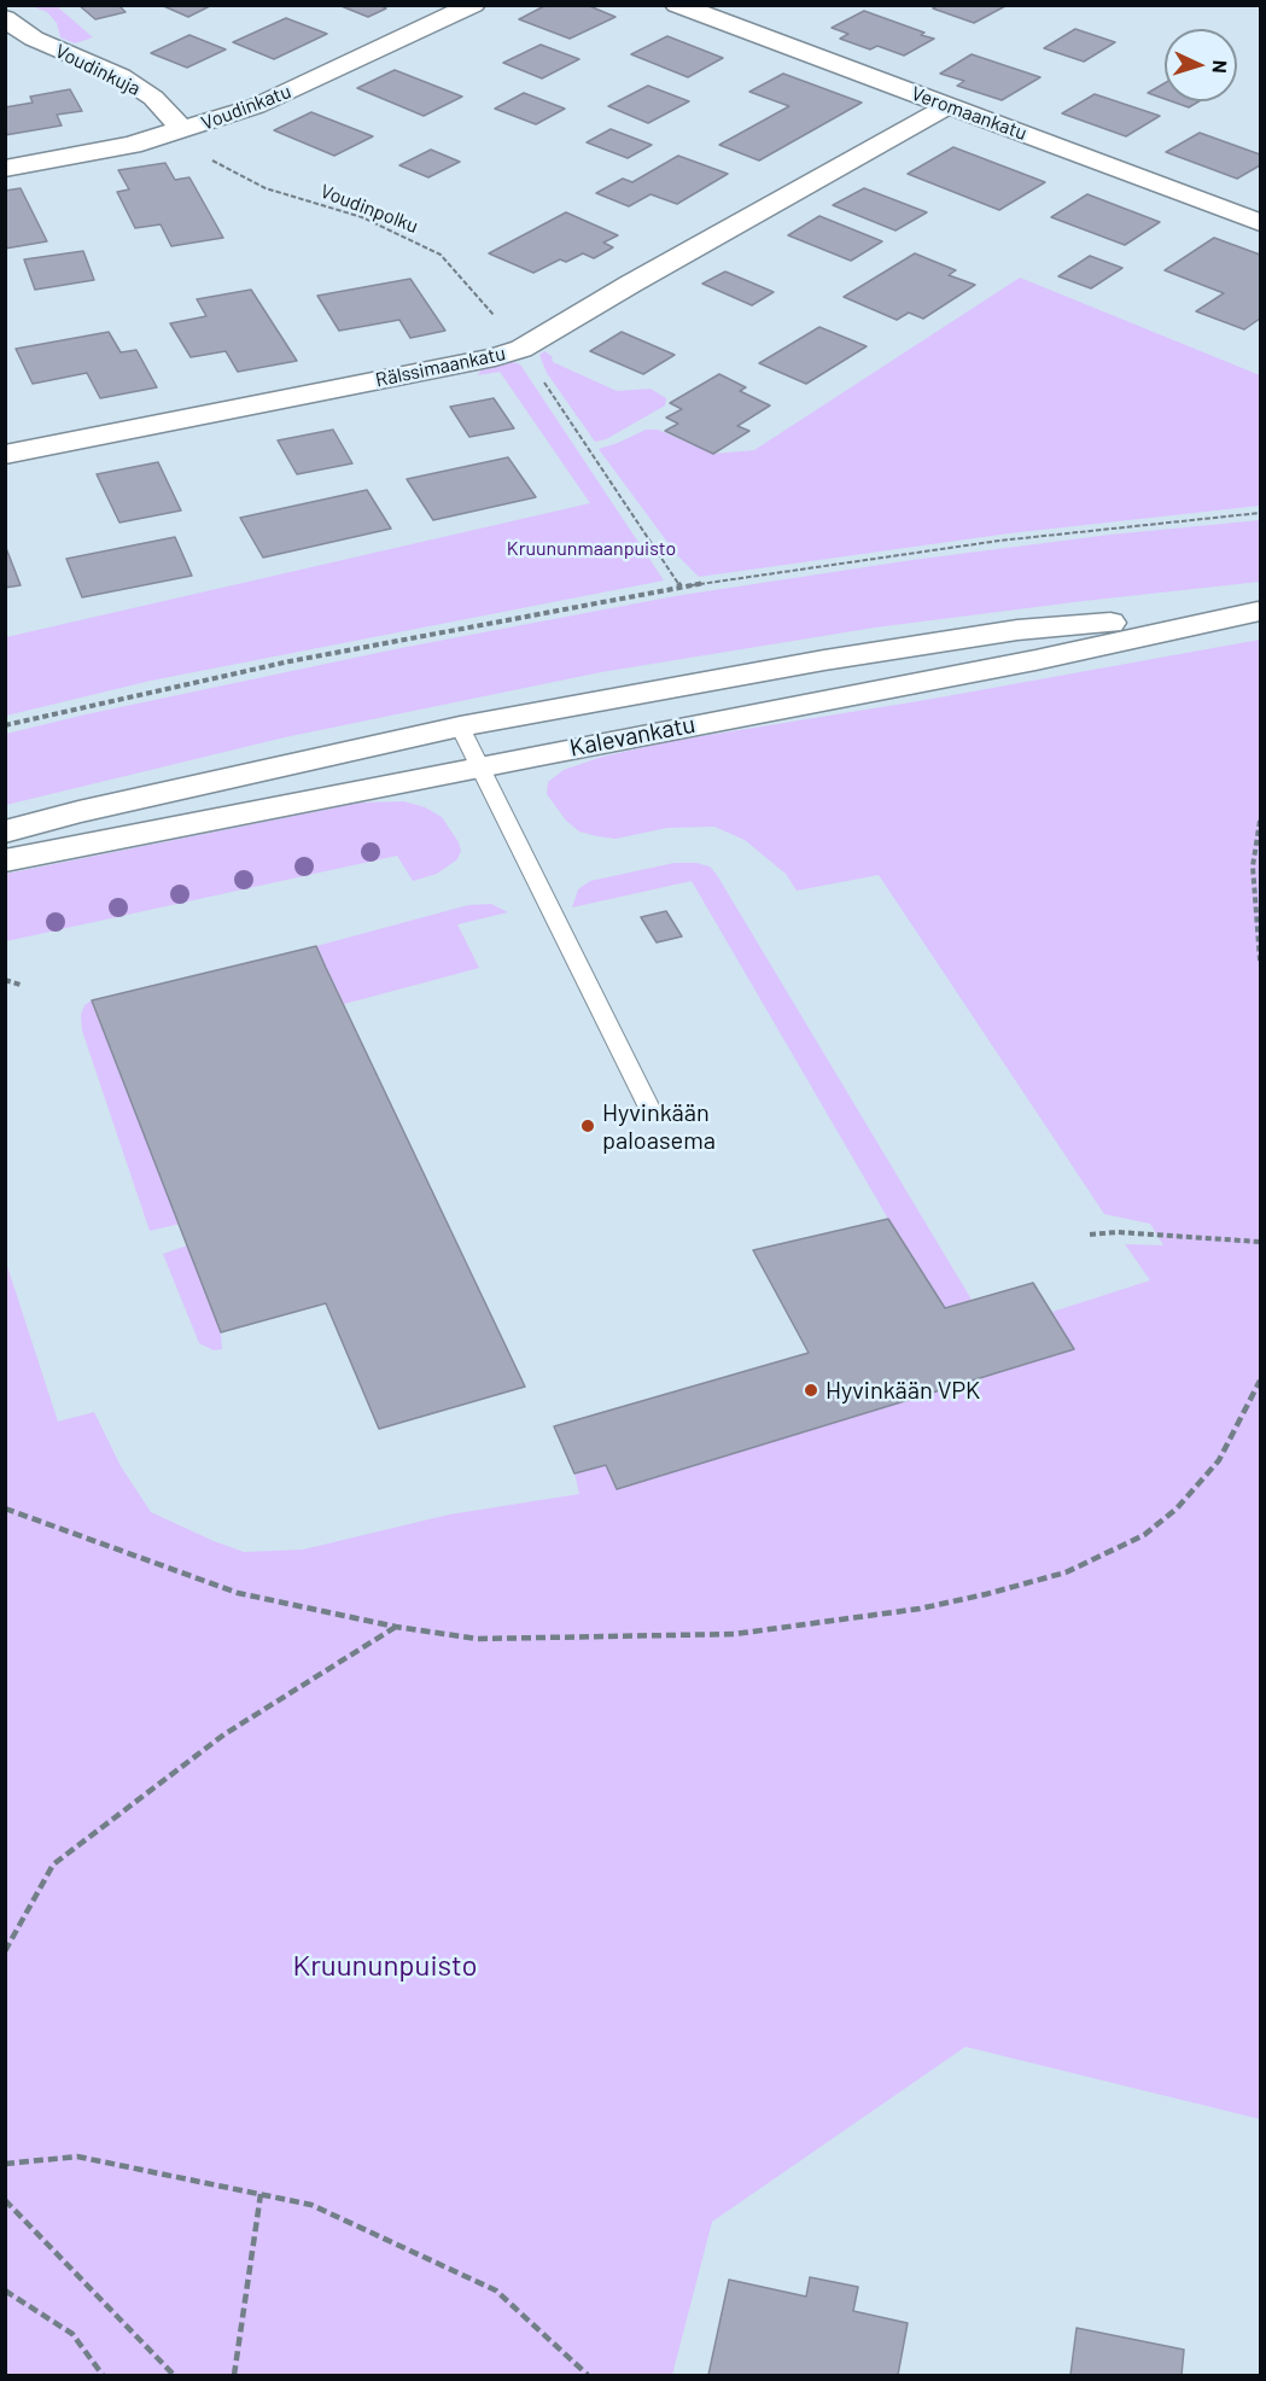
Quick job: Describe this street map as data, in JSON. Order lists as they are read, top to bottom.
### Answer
{
  "streets": {
    "street": [
      "Voudinkuja",
      "Voudinkatu",
      "Veromaankatu",
      "Rälssimaankatu",
      "Kalevankatu"
    ],
    "path": ["Voudinpolku"]
  },
  "crossings": [
    ["Voudinkuja", "Voudinkatu"],
    ["Voudinkuja", "Voudinpolku"],
    ["Voudinkatu", "Voudinpolku"],
    ["Veromaankatu", "Rälssimaankatu"],
    ["Voudinpolku", "Rälssimaankatu"]
  ],
  "parks": ["Kruununmaanpuisto", "Kruununpuisto"],
  "places": ["Hyvinkään paloasema", "Hyvinkään VPK"],
  "north": "right"
}
